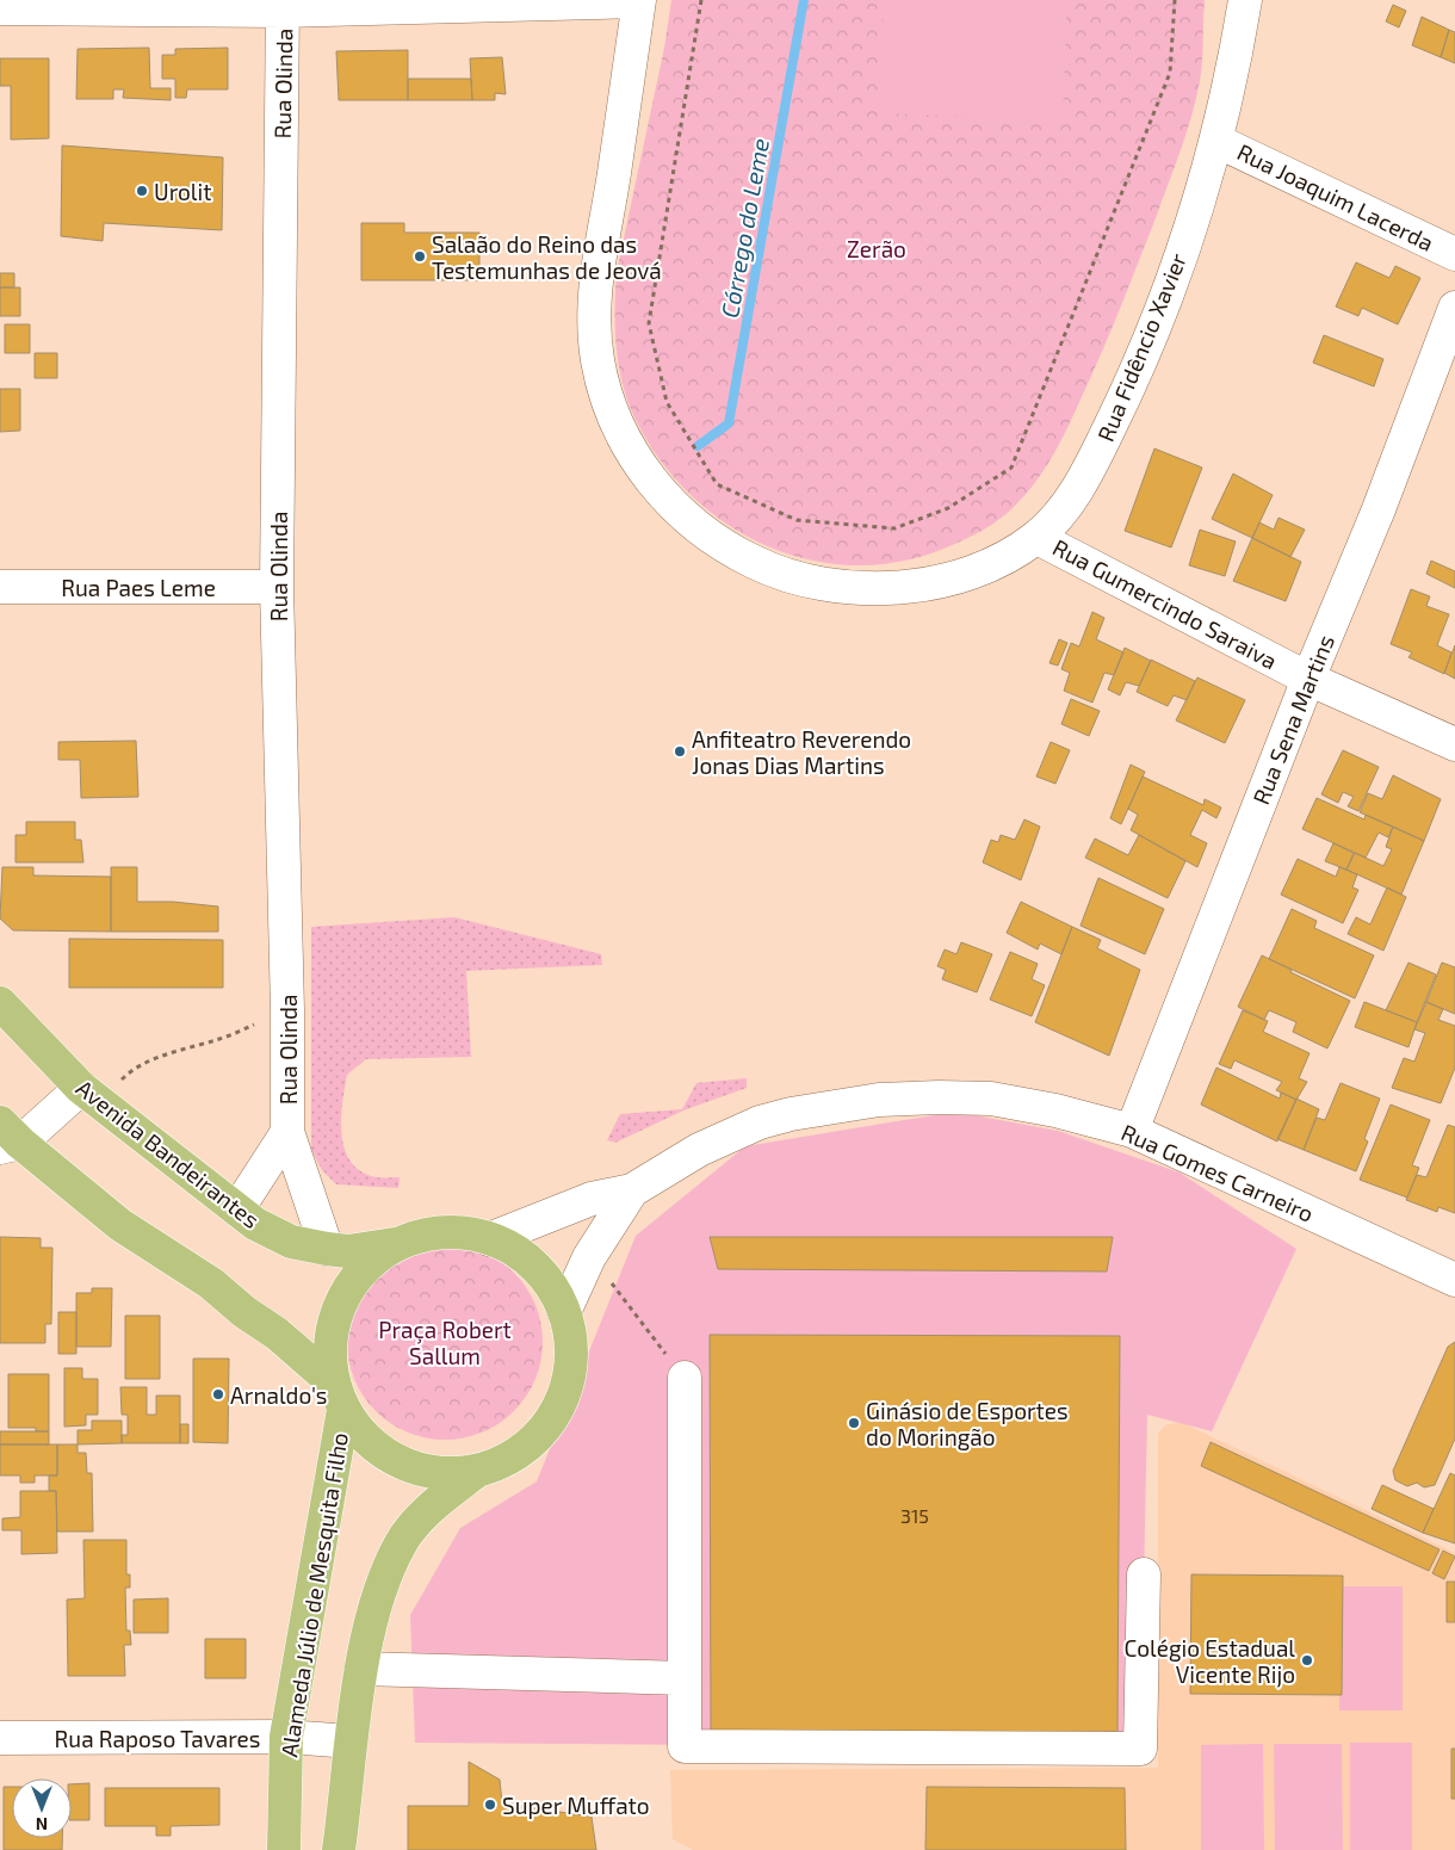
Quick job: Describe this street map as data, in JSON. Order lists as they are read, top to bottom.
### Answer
{
  "streets": {
    "main road": ["Avenida Bandeirantes", "Alameda Júlio de Mesquita Filho"],
    "street": [
      "Rua Olinda",
      "Rua Joaquim Lacerda",
      "Rua Fidêncio Xavier",
      "Rua Paes Leme",
      "Rua Gumercindo Saraiva",
      "Rua Sena Martins",
      "Rua Gomes Carneiro",
      "Rua Raposo Tavares"
    ]
  },
  "crossings": [
    ["Rua Olinda", "Rua Paes Leme"],
    ["Rua Olinda", "Avenida Bandeirantes"],
    ["Rua Joaquim Lacerda", "Rua Fidêncio Xavier"],
    ["Rua Fidêncio Xavier", "Rua Gumercindo Saraiva"],
    ["Rua Gumercindo Saraiva", "Rua Sena Martins"],
    ["Rua Sena Martins", "Rua Gomes Carneiro"],
    ["Alameda Júlio de Mesquita Filho", "Rua Raposo Tavares"]
  ],
  "water": ["Córrego do Leme"],
  "parks": ["Zerão", "Praça Robert Sallum"],
  "places": [
    "Urolit",
    "Salaão do Reino das Testemunhas de Jeová",
    "Anfiteatro Reverendo Jonas Dias Martins",
    "Arnaldo's",
    "Ginásio de Esportes do Moringão",
    "Colégio Estadual Vicente Rijo",
    "Super Muffato"
  ],
  "house_numbers": ["315"],
  "north": "bottom"
}
